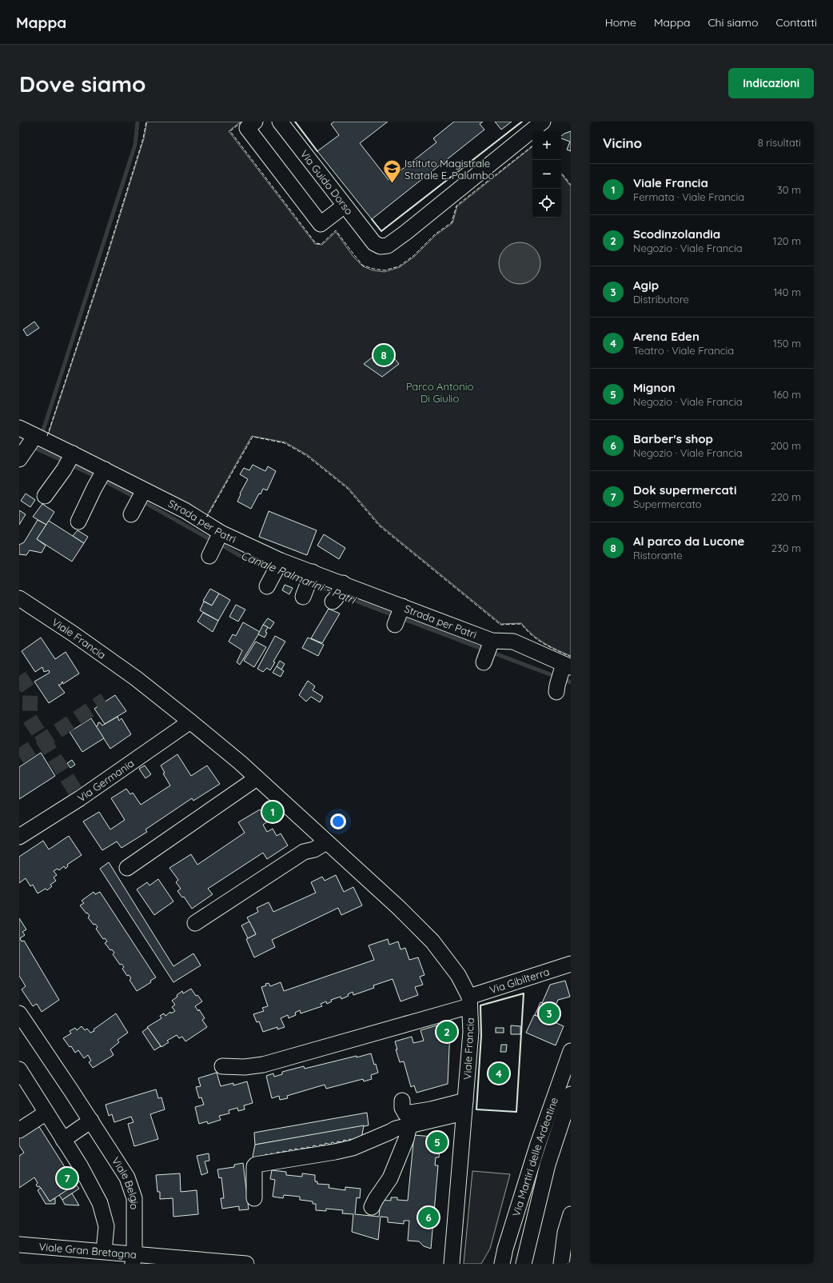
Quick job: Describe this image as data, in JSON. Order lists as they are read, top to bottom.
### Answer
{
  "streets": {
    "street": [
      "Via Guido Dorso",
      "Strada per Patri",
      "Viale Francia",
      "Via Germania",
      "Via Gibilterra",
      "Via Martiri delle Ardeatine",
      "Viale Belgio",
      "Viale Gran Bretagna"
    ]
  },
  "crossings": [
    ["Viale Francia", "Via Germania"],
    ["Viale Francia", "Via Gibilterra"],
    ["Viale Belgio", "Viale Gran Bretagna"]
  ],
  "water": ["Canale Palmarini - Patri"],
  "parks": ["Parco Antonio Di Giulio"],
  "places": {
    "school or university": ["Istituto Magistrale Statale E. Palumbo"]
  },
  "page": {
    "header": "Mappa",
    "nav": [
      "Home",
      "Mappa",
      "Chi siamo",
      "Contatti"
    ],
    "buttons": "Indicazioni",
    "title": "Dove siamo",
    "heading": ["Vicino", "8 risultati"],
    "map_buttons": ["+", "−"],
    "list": [
      {
        "mark": "1",
        "name": "Viale Francia",
        "note": "Fermata · Viale Francia",
        "value": "30 m"
      },
      {
        "mark": "2",
        "name": "Scodinzolandia",
        "note": "Negozio · Viale Francia",
        "value": "120 m"
      },
      {
        "mark": "3",
        "name": "Agip",
        "note": "Distributore",
        "value": "140 m"
      },
      {
        "mark": "4",
        "name": "Arena Eden",
        "note": "Teatro · Viale Francia",
        "value": "150 m"
      },
      {
        "mark": "5",
        "name": "Mignon",
        "note": "Negozio · Viale Francia",
        "value": "160 m"
      },
      {
        "mark": "6",
        "name": "Barber's shop",
        "note": "Negozio · Viale Francia",
        "value": "200 m"
      },
      {
        "mark": "7",
        "name": "Dok supermercati",
        "note": "Supermercato",
        "value": "220 m"
      },
      {
        "mark": "8",
        "name": "Al parco da Lucone",
        "note": "Ristorante",
        "value": "230 m"
      }
    ],
    "pins": [
      "8",
      "1",
      "3",
      "2",
      "4",
      "5",
      "7",
      "6"
    ]
  }
}
